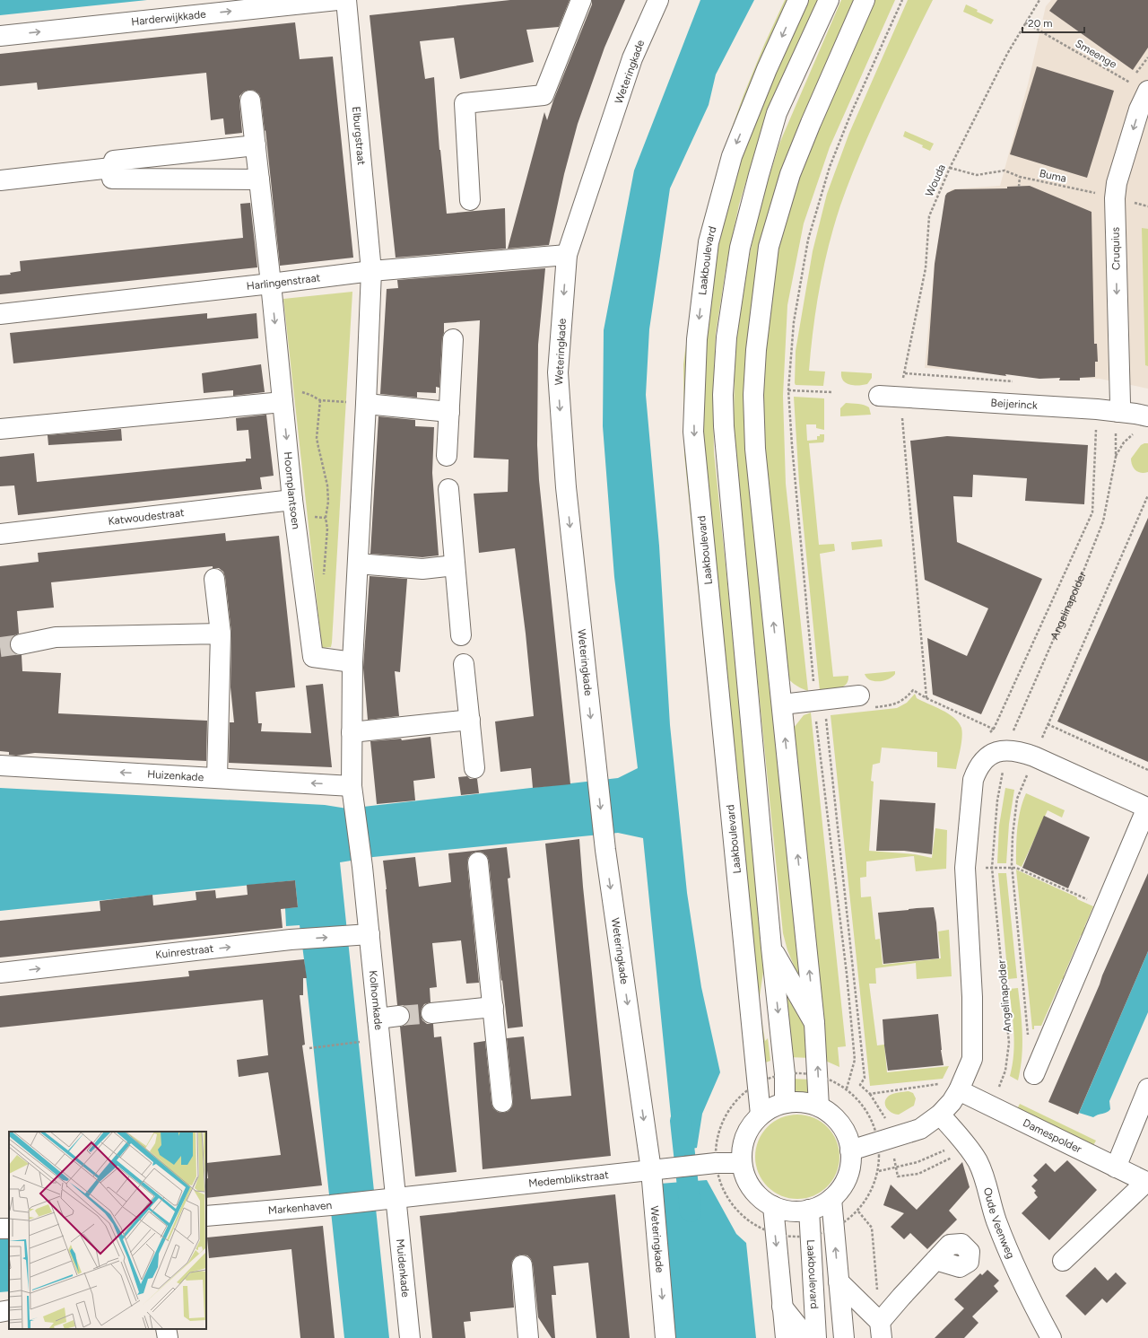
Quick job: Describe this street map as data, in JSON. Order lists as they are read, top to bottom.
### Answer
{
  "streets": {
    "street": [
      "Harderwijkkade",
      "Weteringkade",
      "Elburgstraat",
      "Cruquius",
      "Laakboulevard",
      "Harlingenstraat",
      "Beijerinck",
      "Hoornplantsoen",
      "Katwoudestraat",
      "Huizenkade",
      "Kuinrestraat",
      "Kolhornkade",
      "Damespolder",
      "Medemblikstraat",
      "Markenhaven",
      "Oude Veenweg",
      "Muidenkade"
    ],
    "path": [
      "Smeenge",
      "Buma",
      "Wouda",
      "Angelinapolder"
    ]
  },
  "crossings": [
    ["Smeenge", "Wouda"],
    ["Weteringkade", "Harlingenstraat"],
    ["Weteringkade", "Medemblikstraat"],
    ["Elburgstraat", "Harlingenstraat"],
    ["Buma", "Wouda"],
    ["Wouda", "Beijerinck"],
    ["Cruquius", "Beijerinck"],
    ["Cruquius", "Angelinapolder"],
    ["Laakboulevard", "Medemblikstraat"],
    ["Harlingenstraat", "Hoornplantsoen"],
    ["Beijerinck", "Angelinapolder"],
    ["Hoornplantsoen", "Katwoudestraat"],
    ["Angelinapolder", "Damespolder"],
    ["Huizenkade", "Kolhornkade"],
    ["Kuinrestraat", "Kolhornkade"],
    ["Kolhornkade", "Medemblikstraat"],
    ["Kolhornkade", "Markenhaven"],
    ["Kolhornkade", "Muidenkade"],
    ["Medemblikstraat", "Markenhaven"],
    ["Medemblikstraat", "Muidenkade"],
    ["Markenhaven", "Muidenkade"]
  ],
  "one_way": ["Cruquius", "Kuinrestraat"],
  "scale_bar": "20 m"
}
